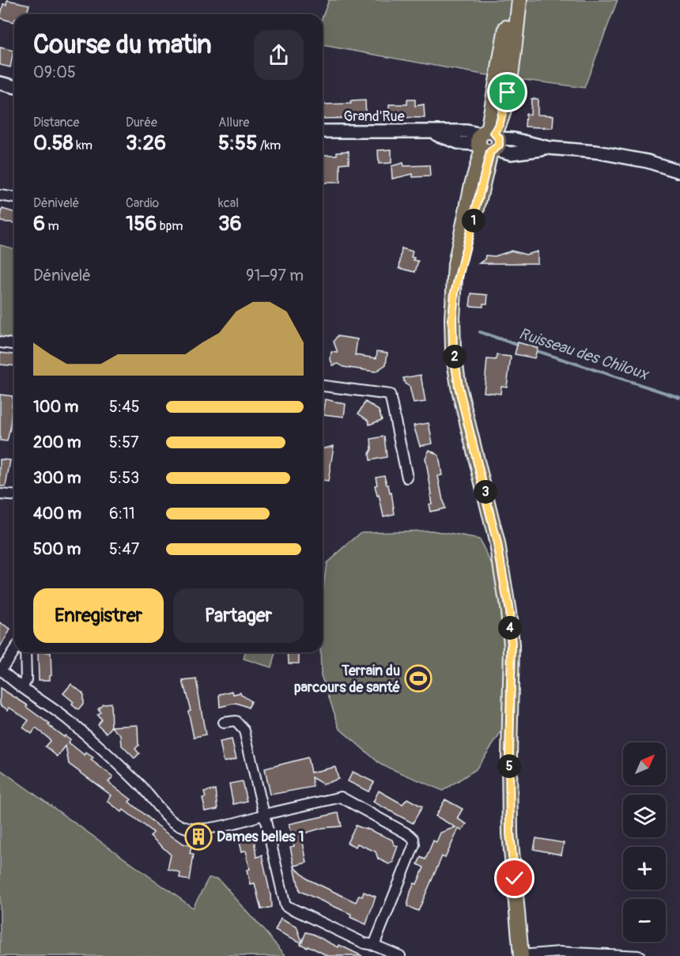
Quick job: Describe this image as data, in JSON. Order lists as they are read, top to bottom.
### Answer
{
  "streets": {
    "street": ["Grand'Rue"]
  },
  "water": ["Ruisseau des Chiloux"],
  "places": {
    "sports": ["Terrain du parcours de santé"],
    "building": ["Dames belles 1"]
  },
  "north": "top right",
  "page": {
    "heading": ["Course du matin", "09:05"],
    "stats": [
      ["Distance", "0.58 km"],
      ["Durée", "3:26"],
      ["Allure", "5:55 /km"],
      ["Dénivelé", "6 m"],
      ["Cardio", "156 bpm"],
      ["kcal", "36"]
    ],
    "pins": [
      "1",
      "2",
      "3",
      "4",
      "5"
    ],
    "chart": ["Dénivelé", "91–97 m"],
    "list": [
      {
        "name": "100 m",
        "note": "5:45"
      },
      {
        "name": "200 m",
        "note": "5:57"
      },
      {
        "name": "300 m",
        "note": "5:53"
      },
      {
        "name": "400 m",
        "note": "6:11"
      },
      {
        "name": "500 m",
        "note": "5:47"
      }
    ],
    "buttons": ["Enregistrer", "Partager"],
    "map_buttons": ["+", "−"]
  }
}
